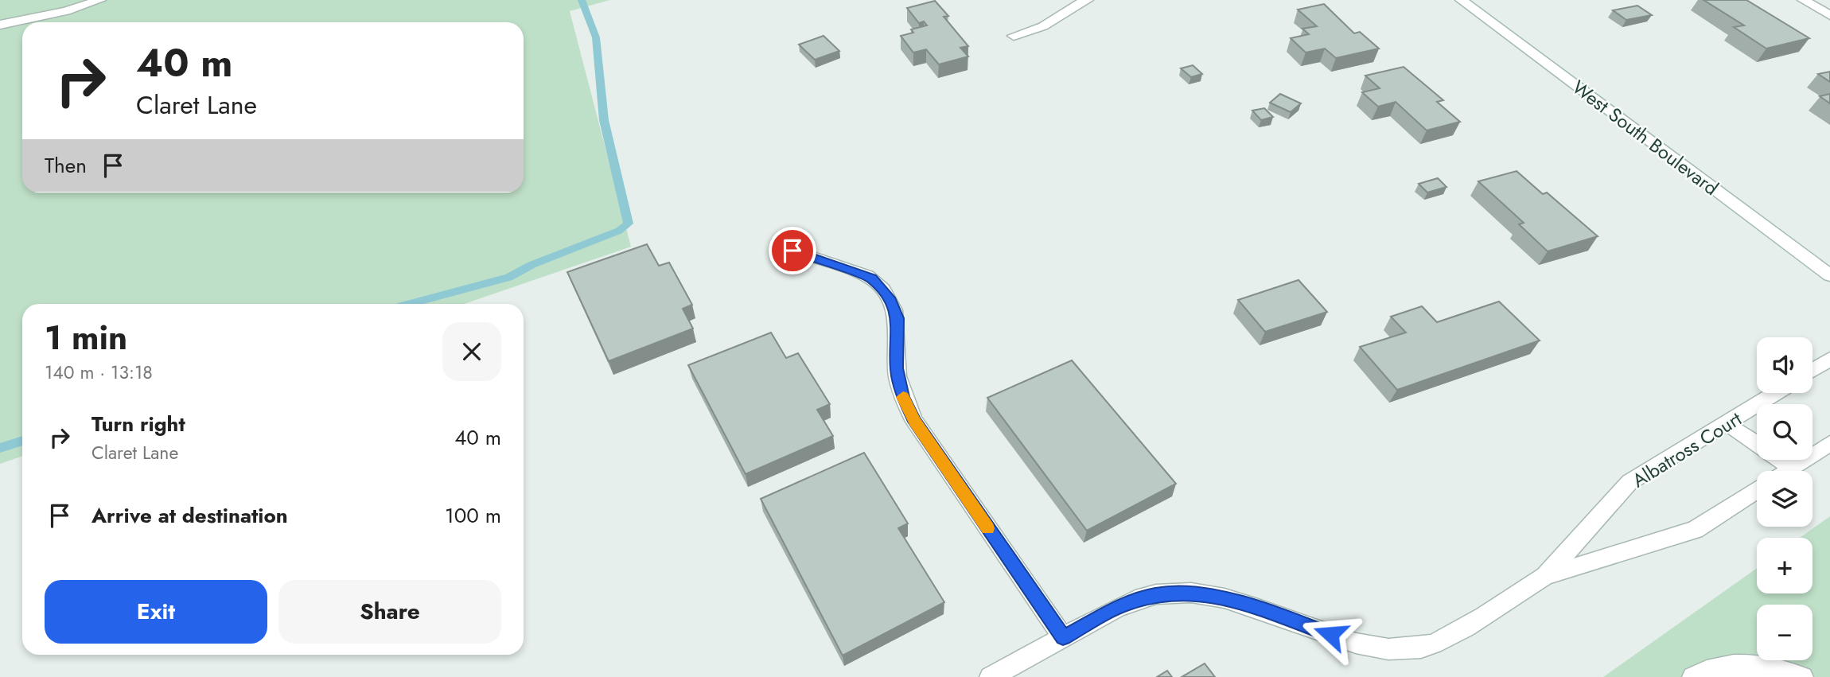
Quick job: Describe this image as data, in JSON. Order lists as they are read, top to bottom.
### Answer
{
  "streets": {
    "street": ["West South Boulevard", "Albatross Court"]
  },
  "page": {
    "turn": ["40 m", "Claret Lane"],
    "then": "Then",
    "heading": ["1 min", "140 m · 13:18"],
    "map_buttons": ["+", "−"],
    "list": [
      {
        "name": "Turn right",
        "note": "Claret Lane",
        "value": "40 m"
      },
      {
        "name": "Arrive at destination",
        "value": "100 m"
      }
    ],
    "buttons": ["Exit", "Share"]
  }
}
